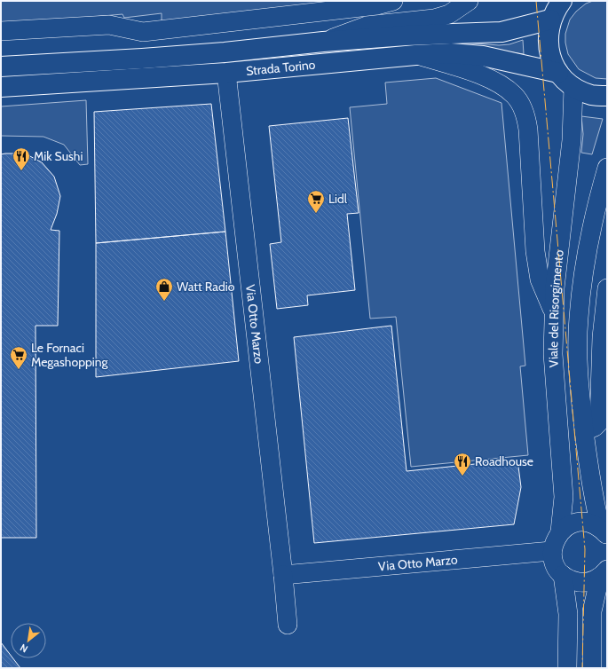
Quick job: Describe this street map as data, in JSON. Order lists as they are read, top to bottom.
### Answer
{
  "streets": {
    "main road": ["Strada Torino"],
    "street": ["Viale del Risorgimento", "Via Otto Marzo"]
  },
  "crossings": [
    ["Strada Torino", "Via Otto Marzo"],
    ["Viale del Risorgimento", "Via Otto Marzo"]
  ],
  "places": {
    "restaurant": ["Mik Sushi", "Roadhouse"],
    "supermarket": ["Lidl", "Le Fornaci Megashopping"],
    "shop": ["Watt Radio"]
  },
  "north": "bottom left"
}
